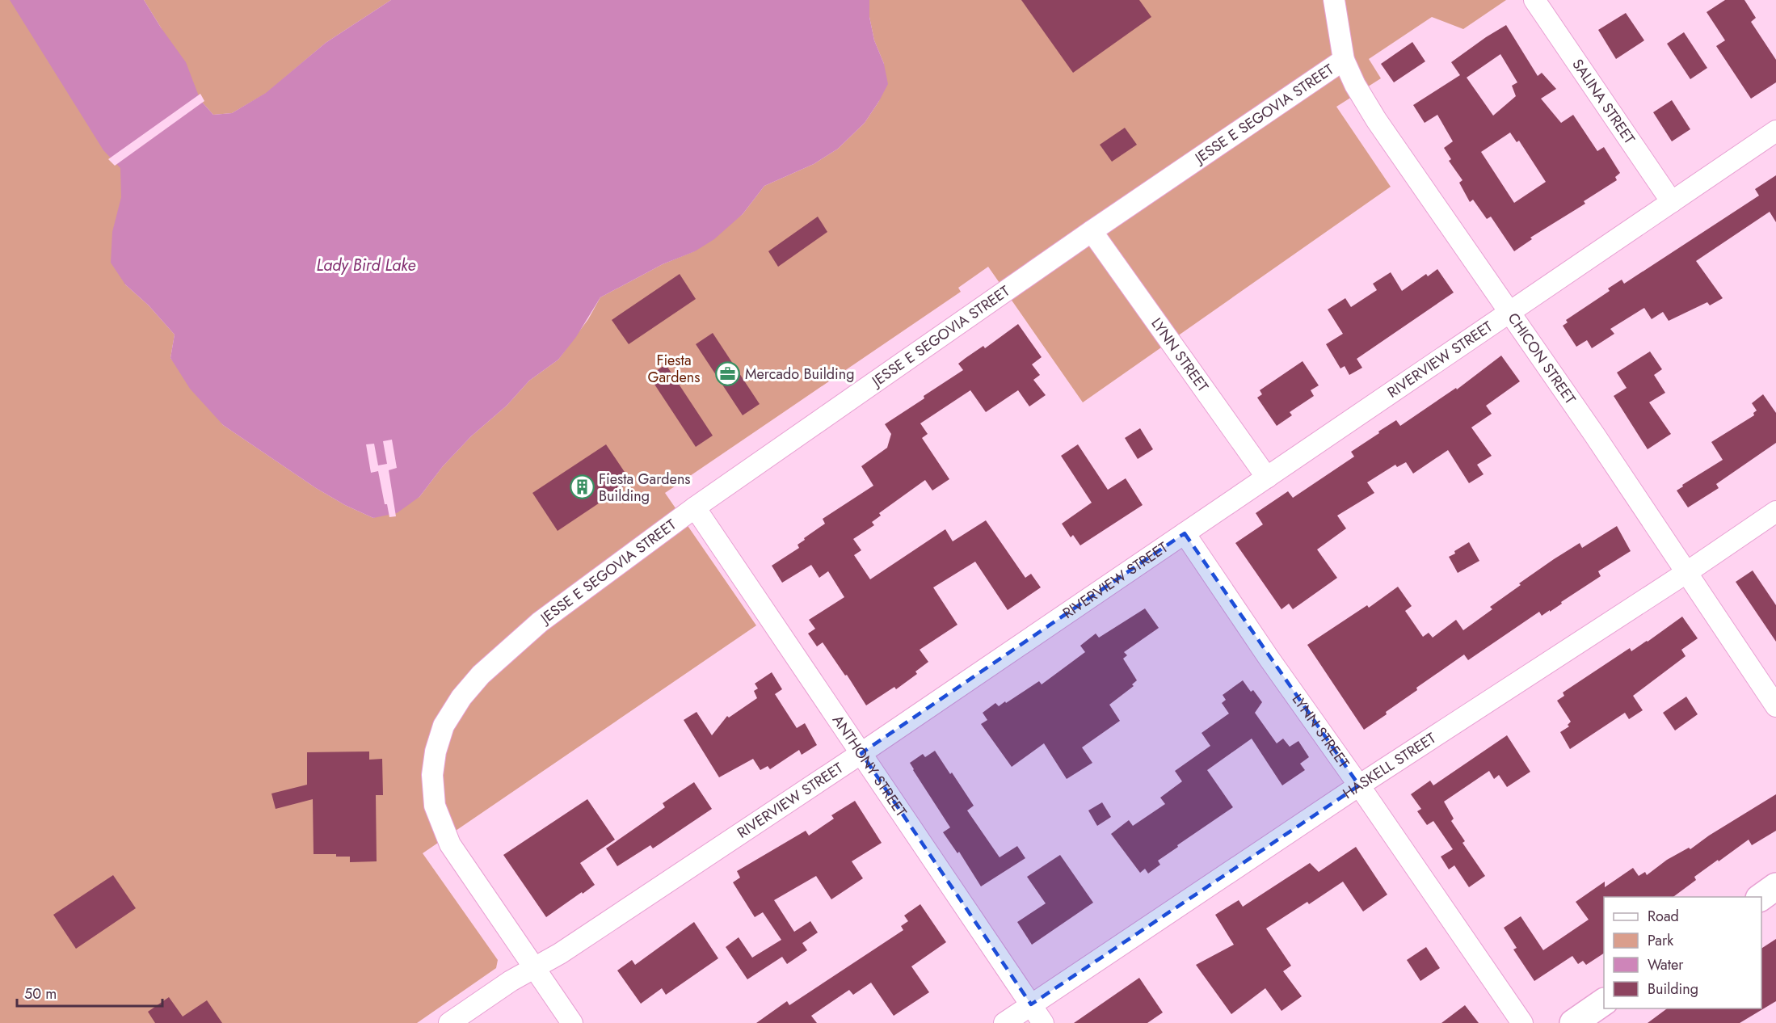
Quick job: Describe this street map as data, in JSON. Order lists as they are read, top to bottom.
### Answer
{
  "streets": {
    "street": [
      "SALINA STREET",
      "JESSE E SEGOVIA STREET",
      "LYNN STREET",
      "CHICON STREET",
      "RIVERVIEW STREET",
      "ANTHONY STREET",
      "HASKELL STREET"
    ]
  },
  "crossings": [
    ["SALINA STREET", "RIVERVIEW STREET"],
    ["JESSE E SEGOVIA STREET", "LYNN STREET"],
    ["JESSE E SEGOVIA STREET", "CHICON STREET"],
    ["JESSE E SEGOVIA STREET", "RIVERVIEW STREET"],
    ["JESSE E SEGOVIA STREET", "ANTHONY STREET"],
    ["LYNN STREET", "RIVERVIEW STREET"],
    ["LYNN STREET", "HASKELL STREET"],
    ["CHICON STREET", "RIVERVIEW STREET"],
    ["CHICON STREET", "HASKELL STREET"],
    ["RIVERVIEW STREET", "ANTHONY STREET"],
    ["ANTHONY STREET", "HASKELL STREET"]
  ],
  "water": ["Lady Bird Lake"],
  "parks": ["Fiesta Gardens"],
  "places": {
    "office": ["Mercado Building"],
    "building": ["Fiesta Gardens Building"]
  },
  "legend": [
    "Road",
    "Park",
    "Water",
    "Building"
  ],
  "scale_bar": "50 m"
}
